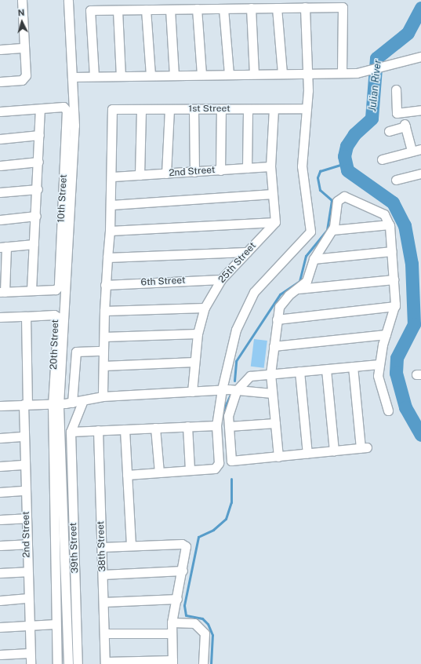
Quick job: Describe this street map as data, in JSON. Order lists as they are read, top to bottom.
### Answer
{
  "streets": {
    "street": [
      "1st Street",
      "2nd Street",
      "10th Street",
      "25th Street",
      "6th Street",
      "20th Street",
      "38th Street",
      "39th Street"
    ]
  },
  "crossings": [
    ["1st Street", "2nd Street"],
    ["2nd Street", "20th Street"],
    ["25th Street", "6th Street"]
  ],
  "water": ["Julian River"],
  "north": "top"
}
